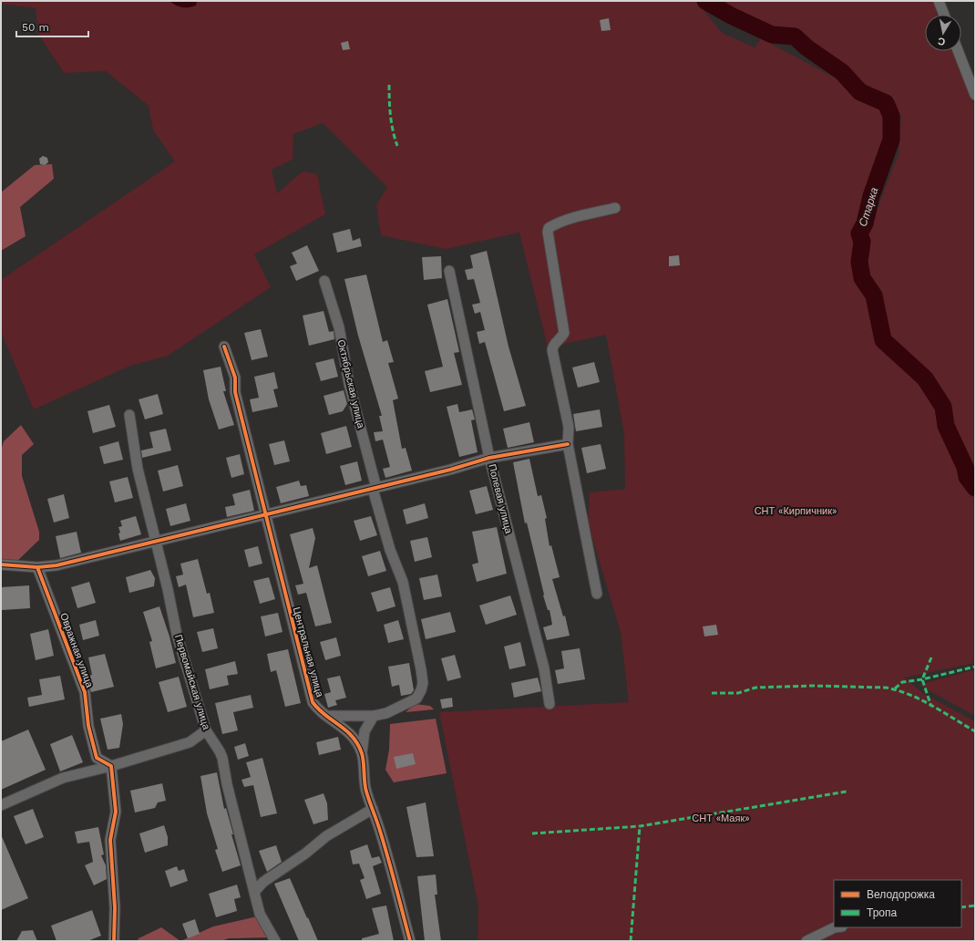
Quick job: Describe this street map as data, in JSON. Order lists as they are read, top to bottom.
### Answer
{
  "streets": {
    "street": [
      "Октябрьская улица",
      "Полевая улица",
      "Овражная улица",
      "Центральная улица",
      "Первомайская улица"
    ]
  },
  "water": ["Старка"],
  "parks": ["СНТ «Кирпичник»", "СНТ «Маяк»"],
  "legend": ["Велодорожка", "Тропа"],
  "scale_bar": "50 m",
  "north": "bottom"
}
